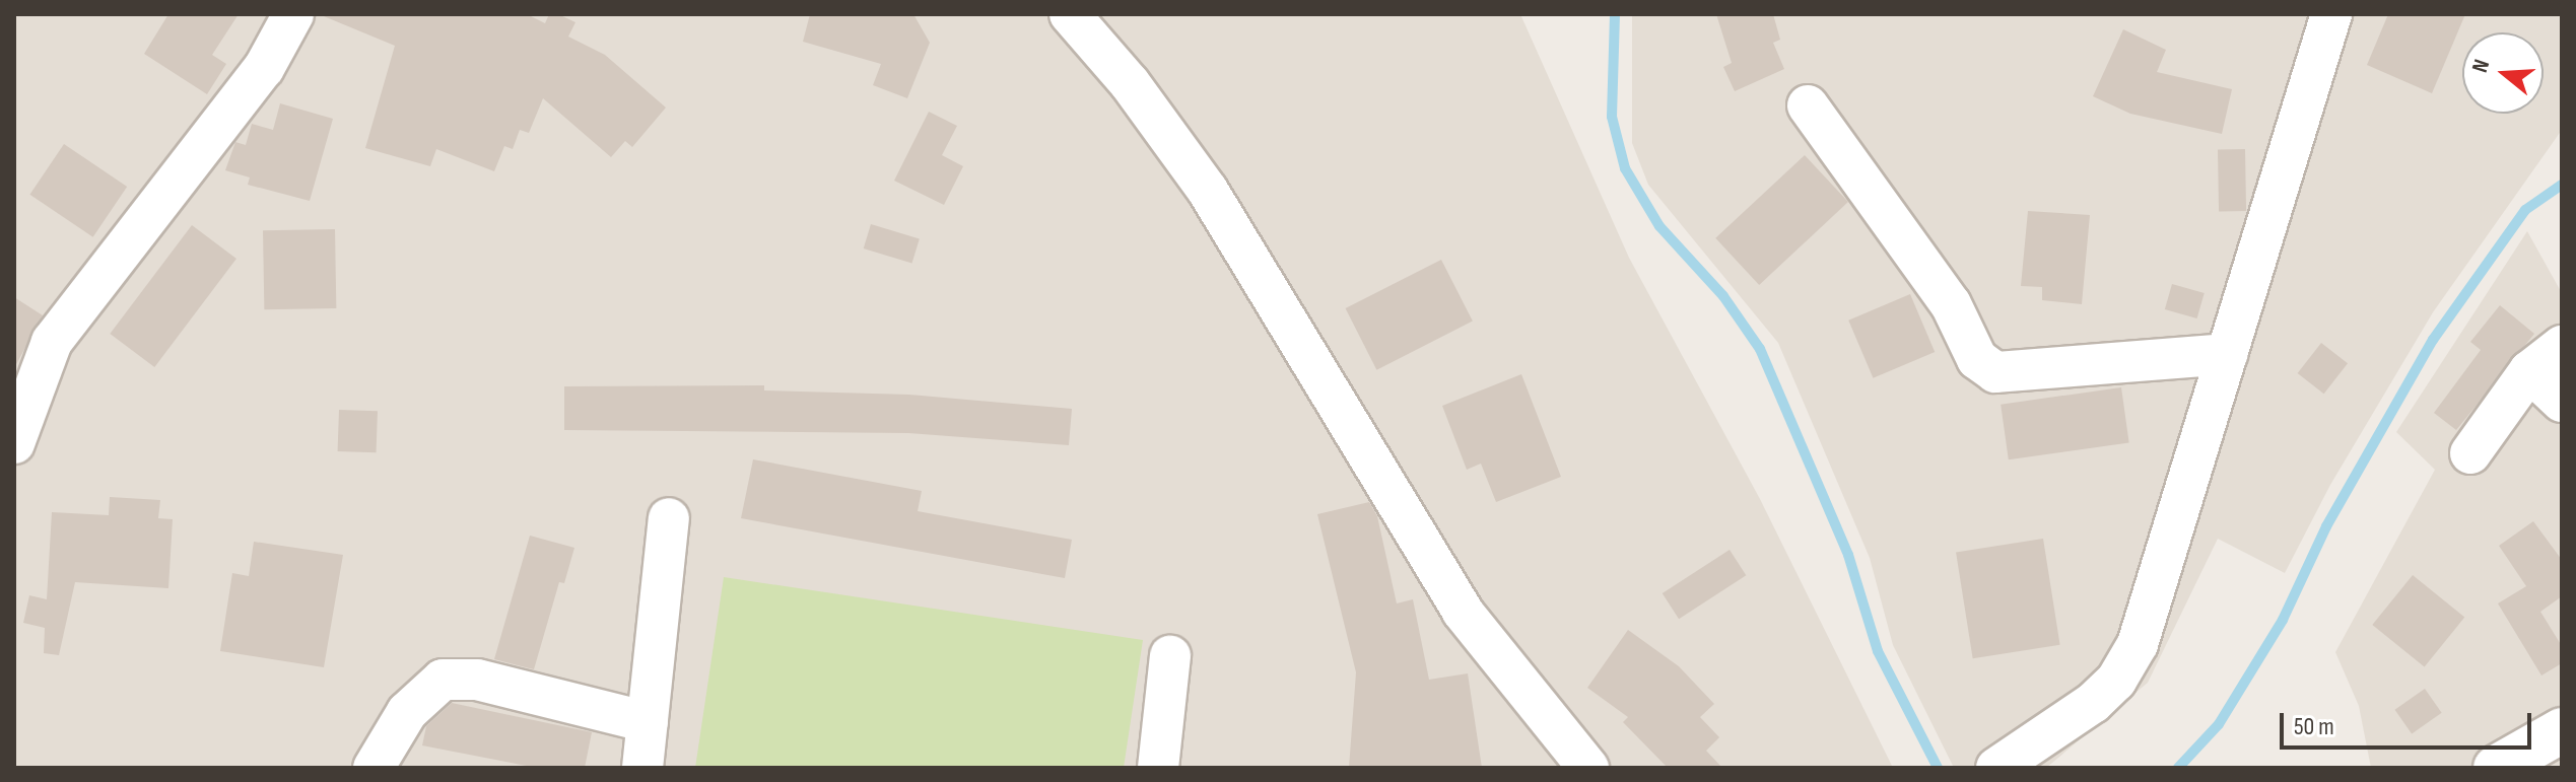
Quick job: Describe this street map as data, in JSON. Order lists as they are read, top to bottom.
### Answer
{
  "scale_bar": "50 m",
  "north": "left"
}
